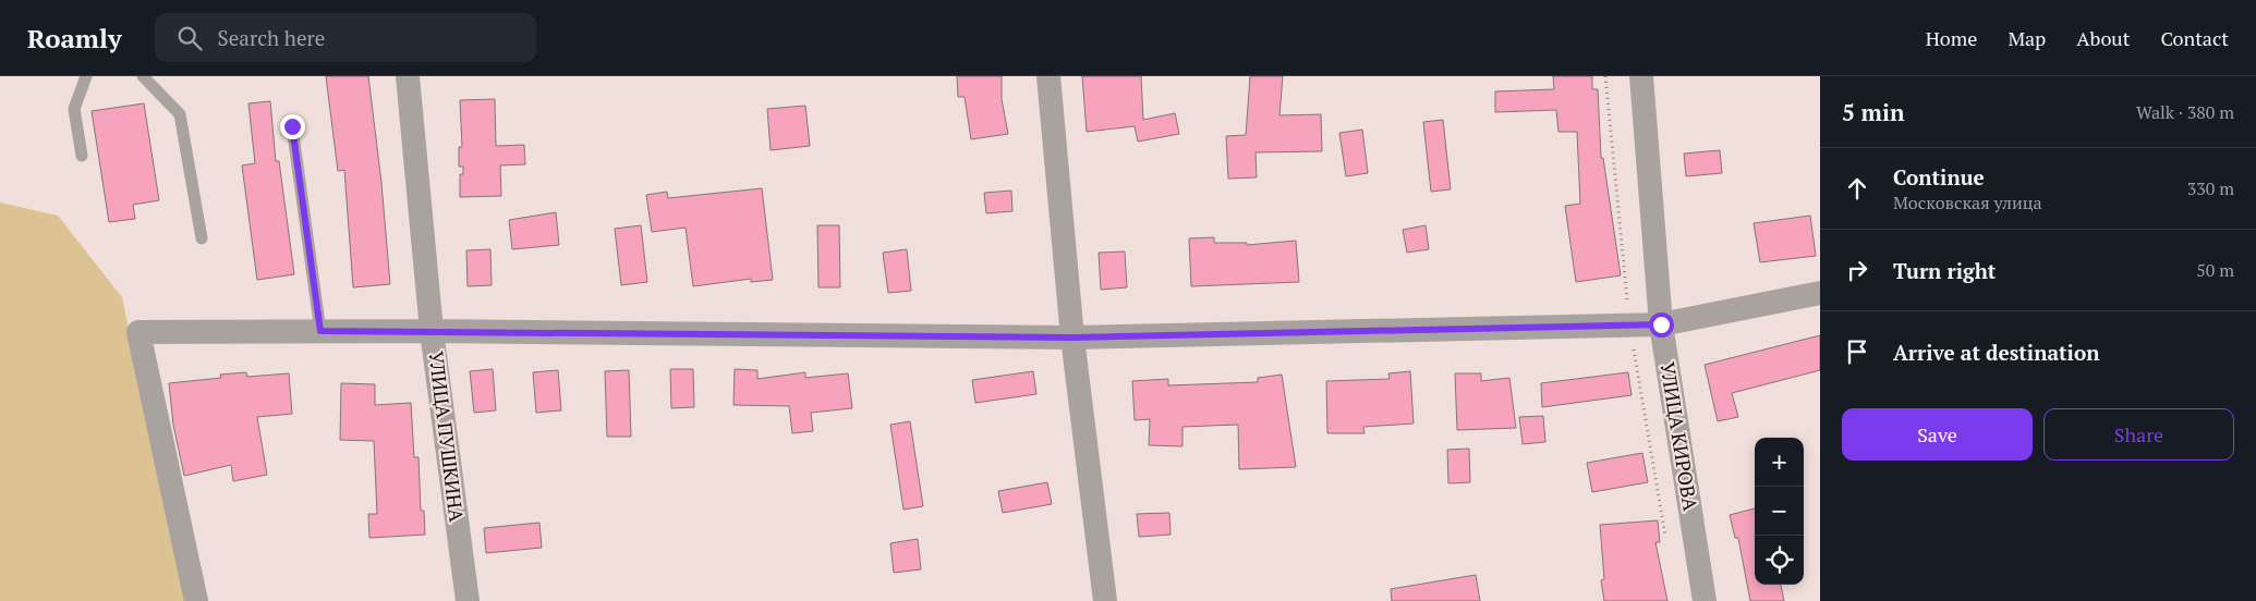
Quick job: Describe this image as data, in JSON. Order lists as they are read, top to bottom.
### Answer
{
  "streets": {
    "street": ["УЛИЦА ПУШКИНА", "УЛИЦА КИРОВА"]
  },
  "page": {
    "header": "Roamly",
    "search": "Search here",
    "nav": [
      "Home",
      "Map",
      "About",
      "Contact"
    ],
    "heading": ["5 min", "Walk · 380 m"],
    "list": [
      ["Continue", "Московская улица", "330 m"],
      ["Turn right", "50 m"],
      "Arrive at destination"
    ],
    "buttons": ["Save", "Share"],
    "map_buttons": ["+", "−"]
  }
}
